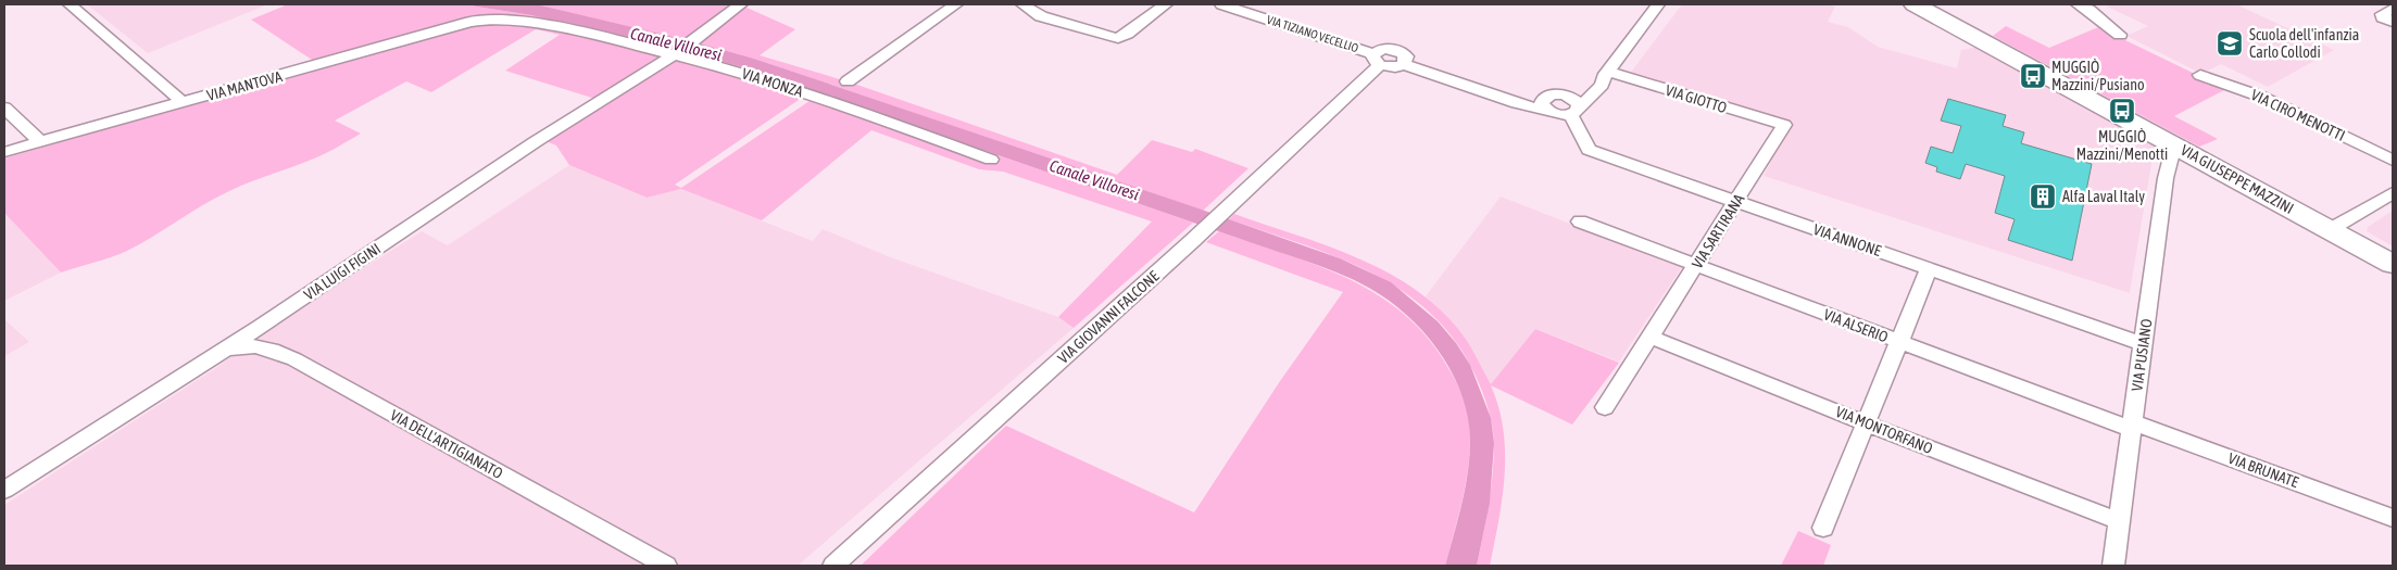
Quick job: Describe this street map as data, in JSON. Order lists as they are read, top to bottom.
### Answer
{
  "streets": {
    "main road": ["VIA GIUSEPPE MAZZINI"],
    "street": [
      "VIA TIZIANO VECELLIO",
      "VIA MONZA",
      "VIA MANTOVA",
      "VIA GIOTTO",
      "VIA CIRO MENOTTI",
      "VIA SARTIRANA",
      "VIA ANNONE",
      "VIA LUIGI FIGINI",
      "VIA GIOVANNI FALCONE",
      "VIA ALSERIO",
      "VIA PUSIANO",
      "VIA MONTORFANO",
      "VIA DELL'ARTIGIANATO",
      "VIA BRUNATE"
    ]
  },
  "crossings": [
    ["VIA TIZIANO VECELLIO", "VIA ANNONE"],
    ["VIA TIZIANO VECELLIO", "VIA GIOVANNI FALCONE"],
    ["VIA MONZA", "VIA MANTOVA"],
    ["VIA MONZA", "VIA LUIGI FIGINI"],
    ["VIA GIOTTO", "VIA SARTIRANA"],
    ["VIA GIUSEPPE MAZZINI", "VIA PUSIANO"],
    ["VIA SARTIRANA", "VIA ANNONE"],
    ["VIA SARTIRANA", "VIA ALSERIO"],
    ["VIA SARTIRANA", "VIA MONTORFANO"],
    ["VIA ANNONE", "VIA PUSIANO"],
    ["VIA LUIGI FIGINI", "VIA DELL'ARTIGIANATO"],
    ["VIA ALSERIO", "VIA PUSIANO"],
    ["VIA ALSERIO", "VIA BRUNATE"],
    ["VIA PUSIANO", "VIA MONTORFANO"],
    ["VIA PUSIANO", "VIA BRUNATE"]
  ],
  "water": ["Canale Villoresi"],
  "places": {
    "school or university": ["Scuola dell'infanzia Carlo Collodi"],
    "bus stop": ["MUGGIÒ Mazzini/Pusiano", "MUGGIÒ Mazzini/Menotti"],
    "building": ["Alfa Laval Italy"]
  }
}
